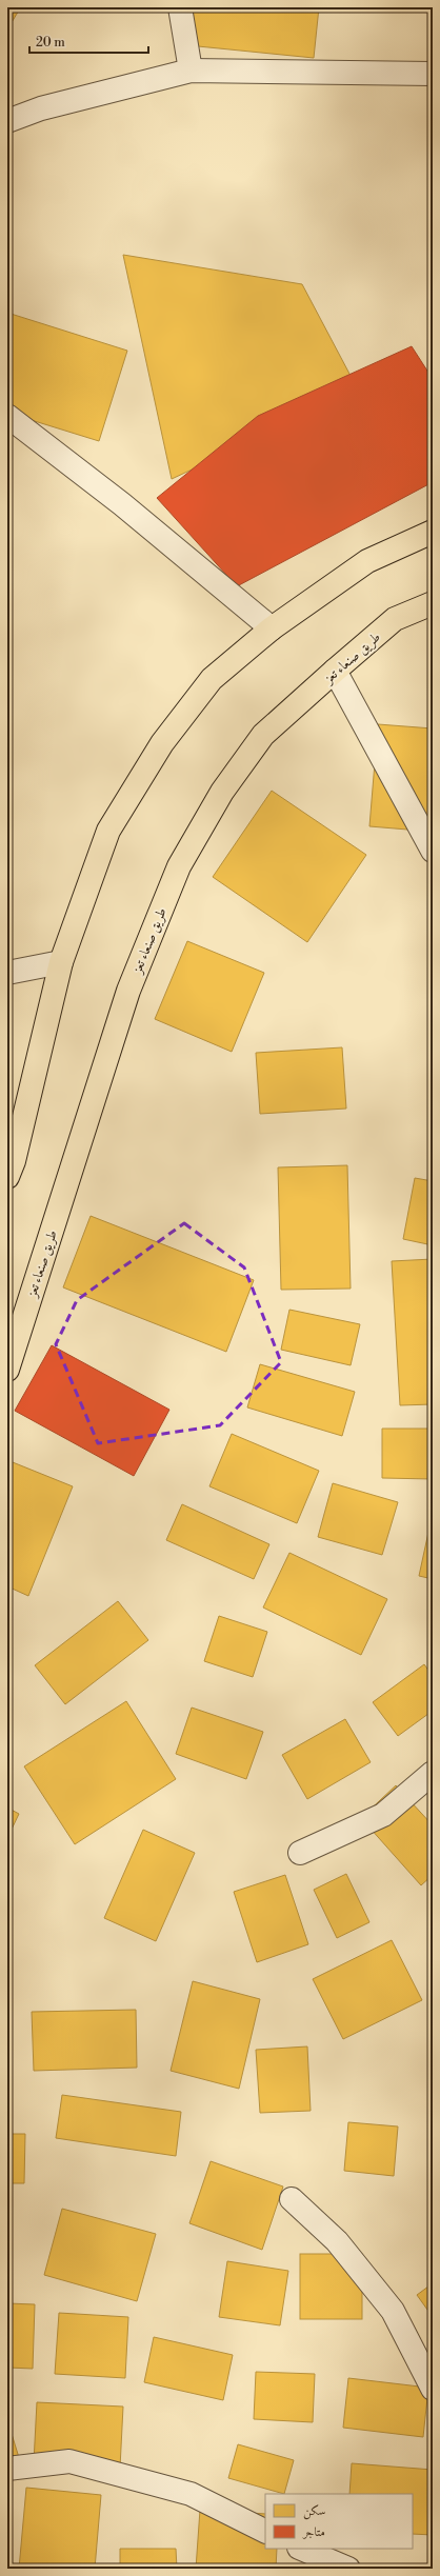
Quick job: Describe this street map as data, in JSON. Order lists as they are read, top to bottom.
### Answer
{
  "streets": {
    "highway": ["طريق صنعاء تعز"]
  },
  "legend": ["سكن", "متاجر"],
  "scale_bar": "20 m"
}
